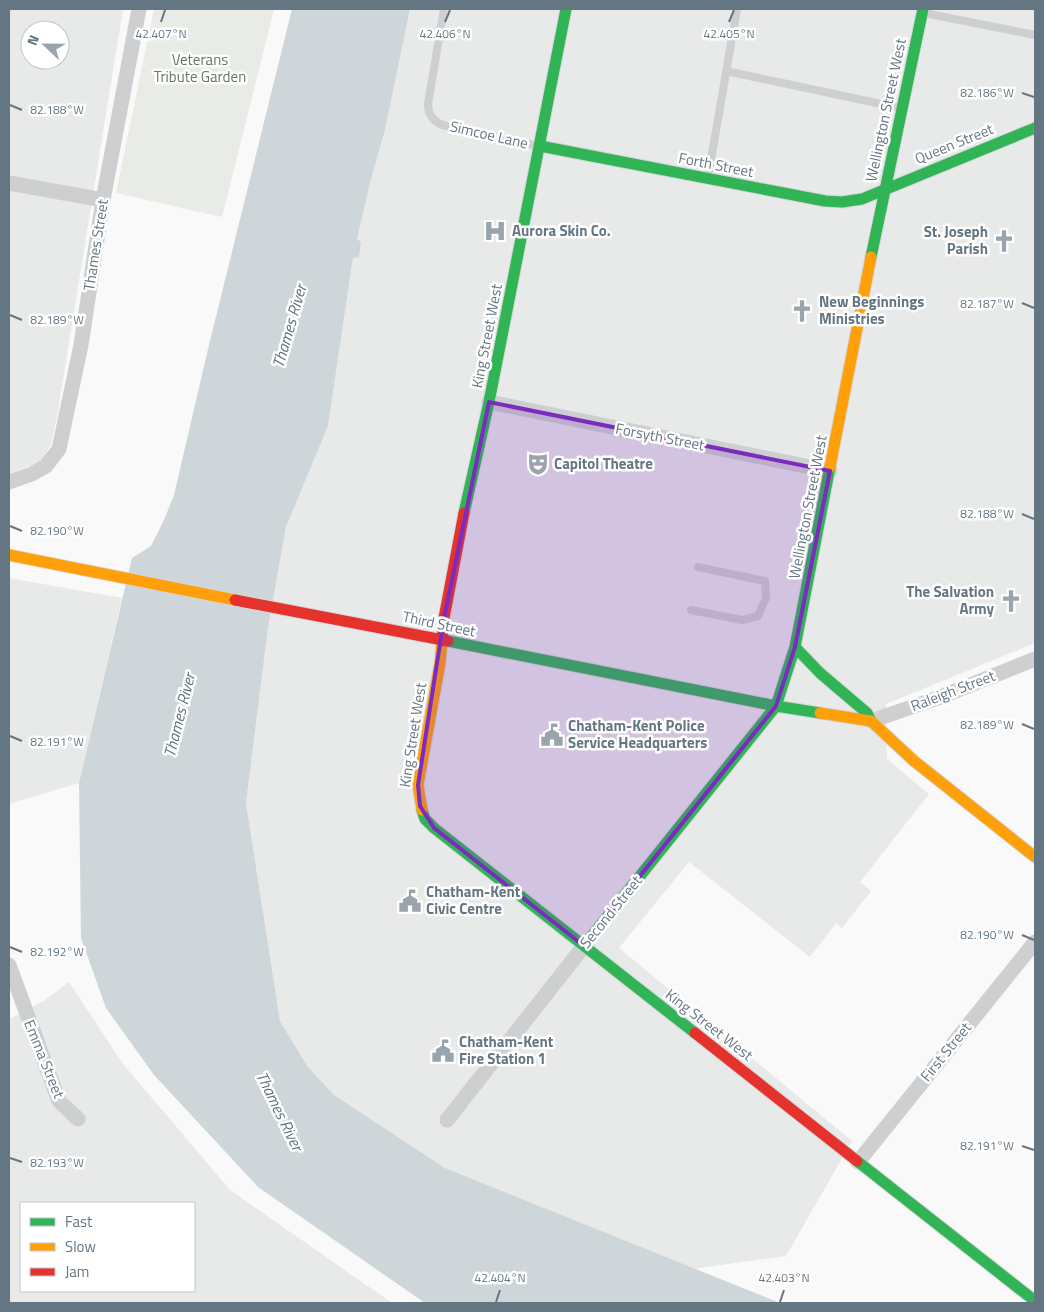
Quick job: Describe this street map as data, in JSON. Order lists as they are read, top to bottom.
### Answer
{
  "streets": {
    "street": [
      "Wellington Street West",
      "Queen Street",
      "Forth Street",
      "Thames Street",
      "King Street West",
      "Forsyth Street",
      "Third Street",
      "Raleigh Street",
      "Second Street",
      "First Street",
      "Emma Street"
    ],
    "lane": ["Simcoe Lane"]
  },
  "crossings": [
    ["Wellington Street West", "Queen Street"],
    ["Wellington Street West", "Forth Street"],
    ["Wellington Street West", "Forsyth Street"],
    ["Wellington Street West", "Third Street"],
    ["Wellington Street West", "Second Street"],
    ["Simcoe Lane", "Forth Street"],
    ["Simcoe Lane", "King Street West"],
    ["Queen Street", "Forth Street"],
    ["Forth Street", "King Street West"],
    ["King Street West", "Forsyth Street"],
    ["King Street West", "Third Street"],
    ["King Street West", "Second Street"],
    ["King Street West", "First Street"],
    ["Third Street", "Second Street"]
  ],
  "water": ["Thames River"],
  "parks": ["Veterans Tribute Garden"],
  "places": {
    "hospital": ["Aurora Skin Co."],
    "church": ["St. Joseph Parish", "New Beginnings Ministries", "The Salvation Army"],
    "theatre": ["Capitol Theatre"],
    "public building": ["Chatham-Kent Police Service Headquarters", "Chatham-Kent Civic Centre", "Chatham-Kent Fire Station 1"]
  },
  "legend": ["Fast", "Slow", "Jam"],
  "north": "left",
  "coordinates": [
    "42.407°N",
    "42.406°N",
    "42.405°N",
    "82.186°W",
    "82.188°W",
    "82.187°W",
    "82.189°W",
    "82.190°W",
    "82.191°W",
    "82.192°W",
    "82.193°W",
    "42.404°N",
    "42.403°N"
  ]
}
